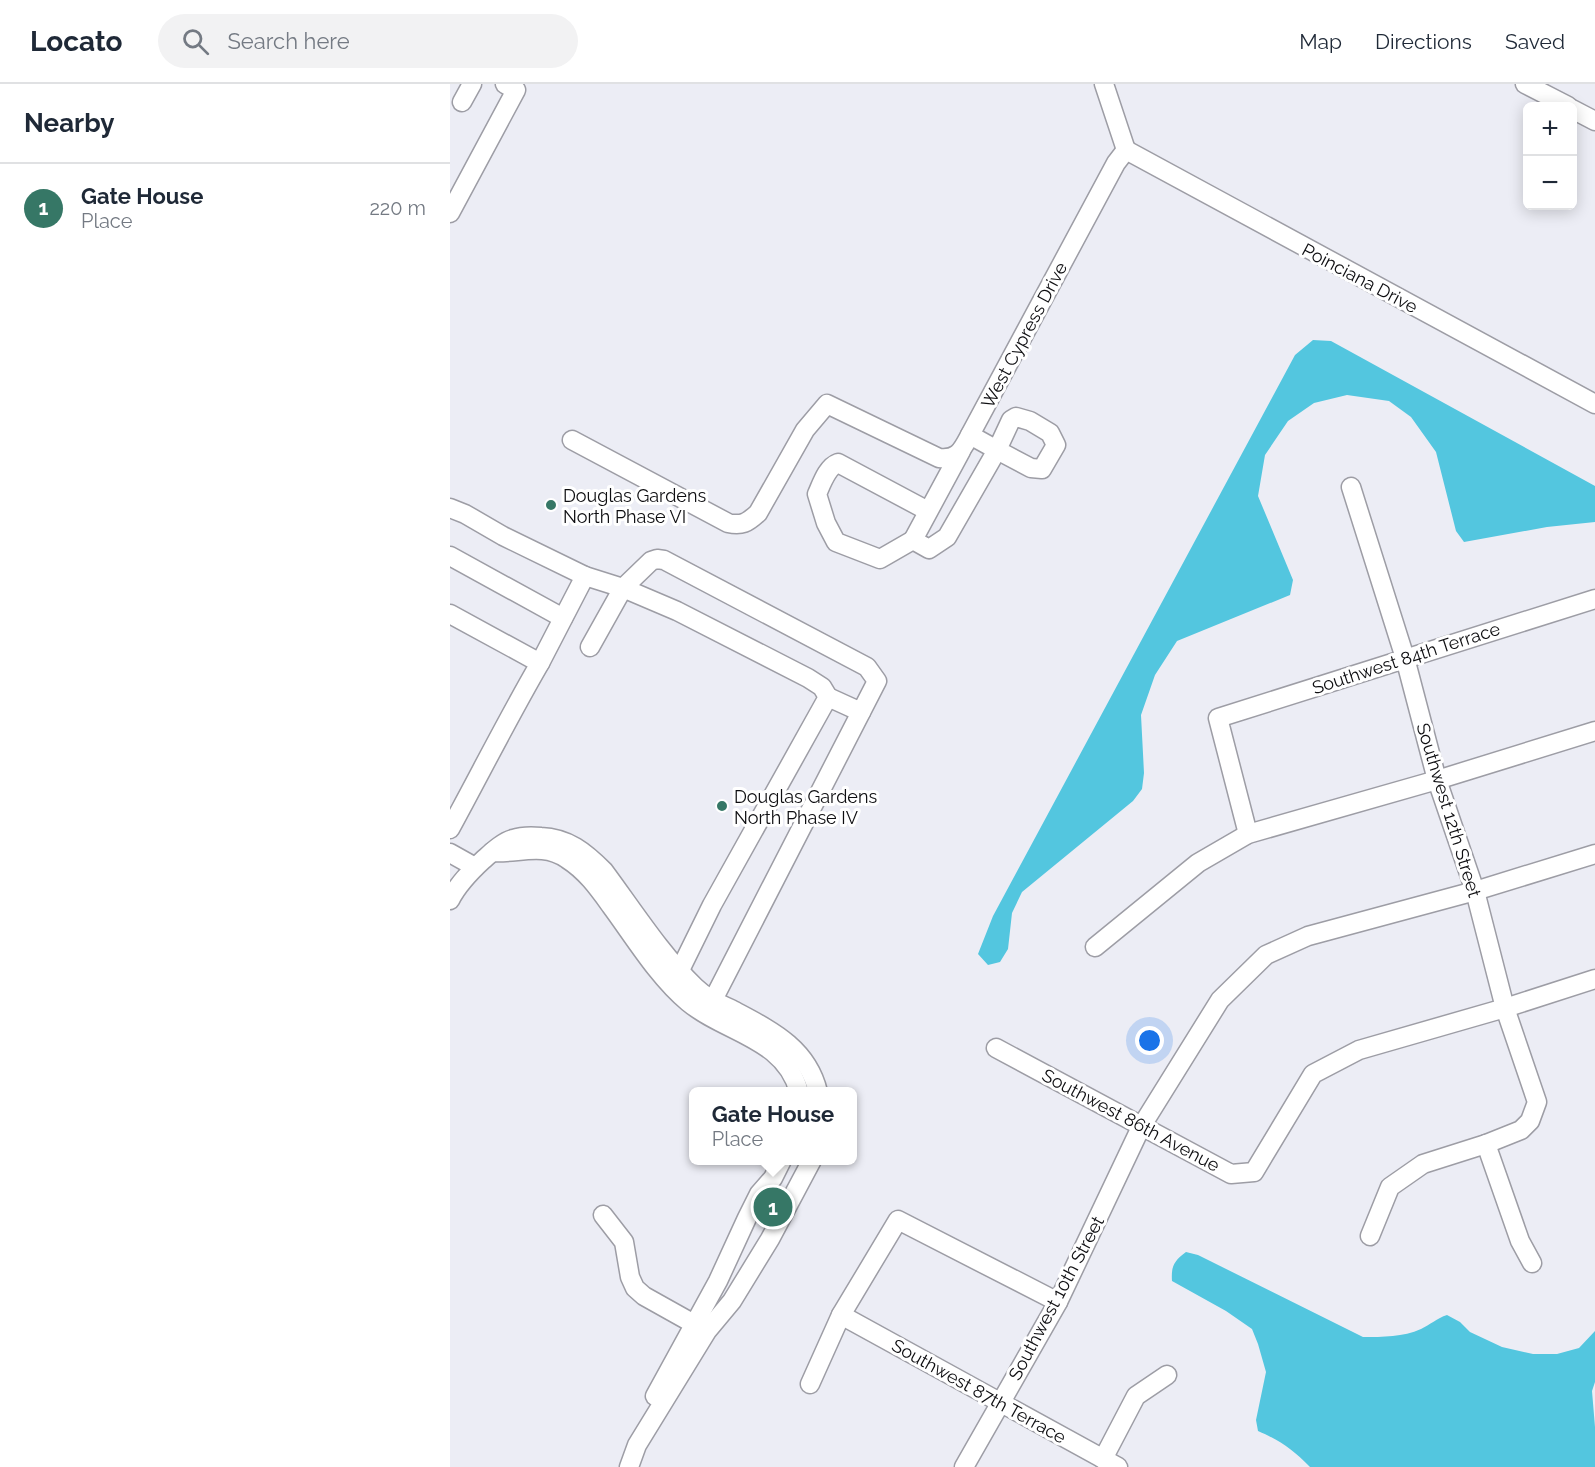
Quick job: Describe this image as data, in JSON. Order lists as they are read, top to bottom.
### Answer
{
  "streets": {
    "street": [
      "Poinciana Drive",
      "West Cypress Drive",
      "Southwest 84th Terrace",
      "Southwest 12th Street",
      "Southwest 86th Avenue",
      "Southwest 10th Street",
      "Southwest 87th Terrace"
    ]
  },
  "crossings": [
    ["Poinciana Drive", "West Cypress Drive"],
    ["Southwest 84th Terrace", "Southwest 12th Street"],
    ["Southwest 12th Street", "Southwest 86th Avenue"],
    ["Southwest 12th Street", "Southwest 10th Street"],
    ["Southwest 86th Avenue", "Southwest 10th Street"],
    ["Southwest 10th Street", "Southwest 87th Terrace"]
  ],
  "places": ["Douglas Gardens North Phase VI", "Douglas Gardens North Phase IV"],
  "page": {
    "header": "Locato",
    "search": "Search here",
    "nav": ["Map", "Directions", "Saved"],
    "heading": "Nearby",
    "map_buttons": ["+", "−"],
    "list": [
      {
        "mark": "1",
        "name": "Gate House",
        "note": "Place",
        "value": "220 m"
      }
    ],
    "popup": ["Gate House", "Place"],
    "pins": "1"
  }
}
